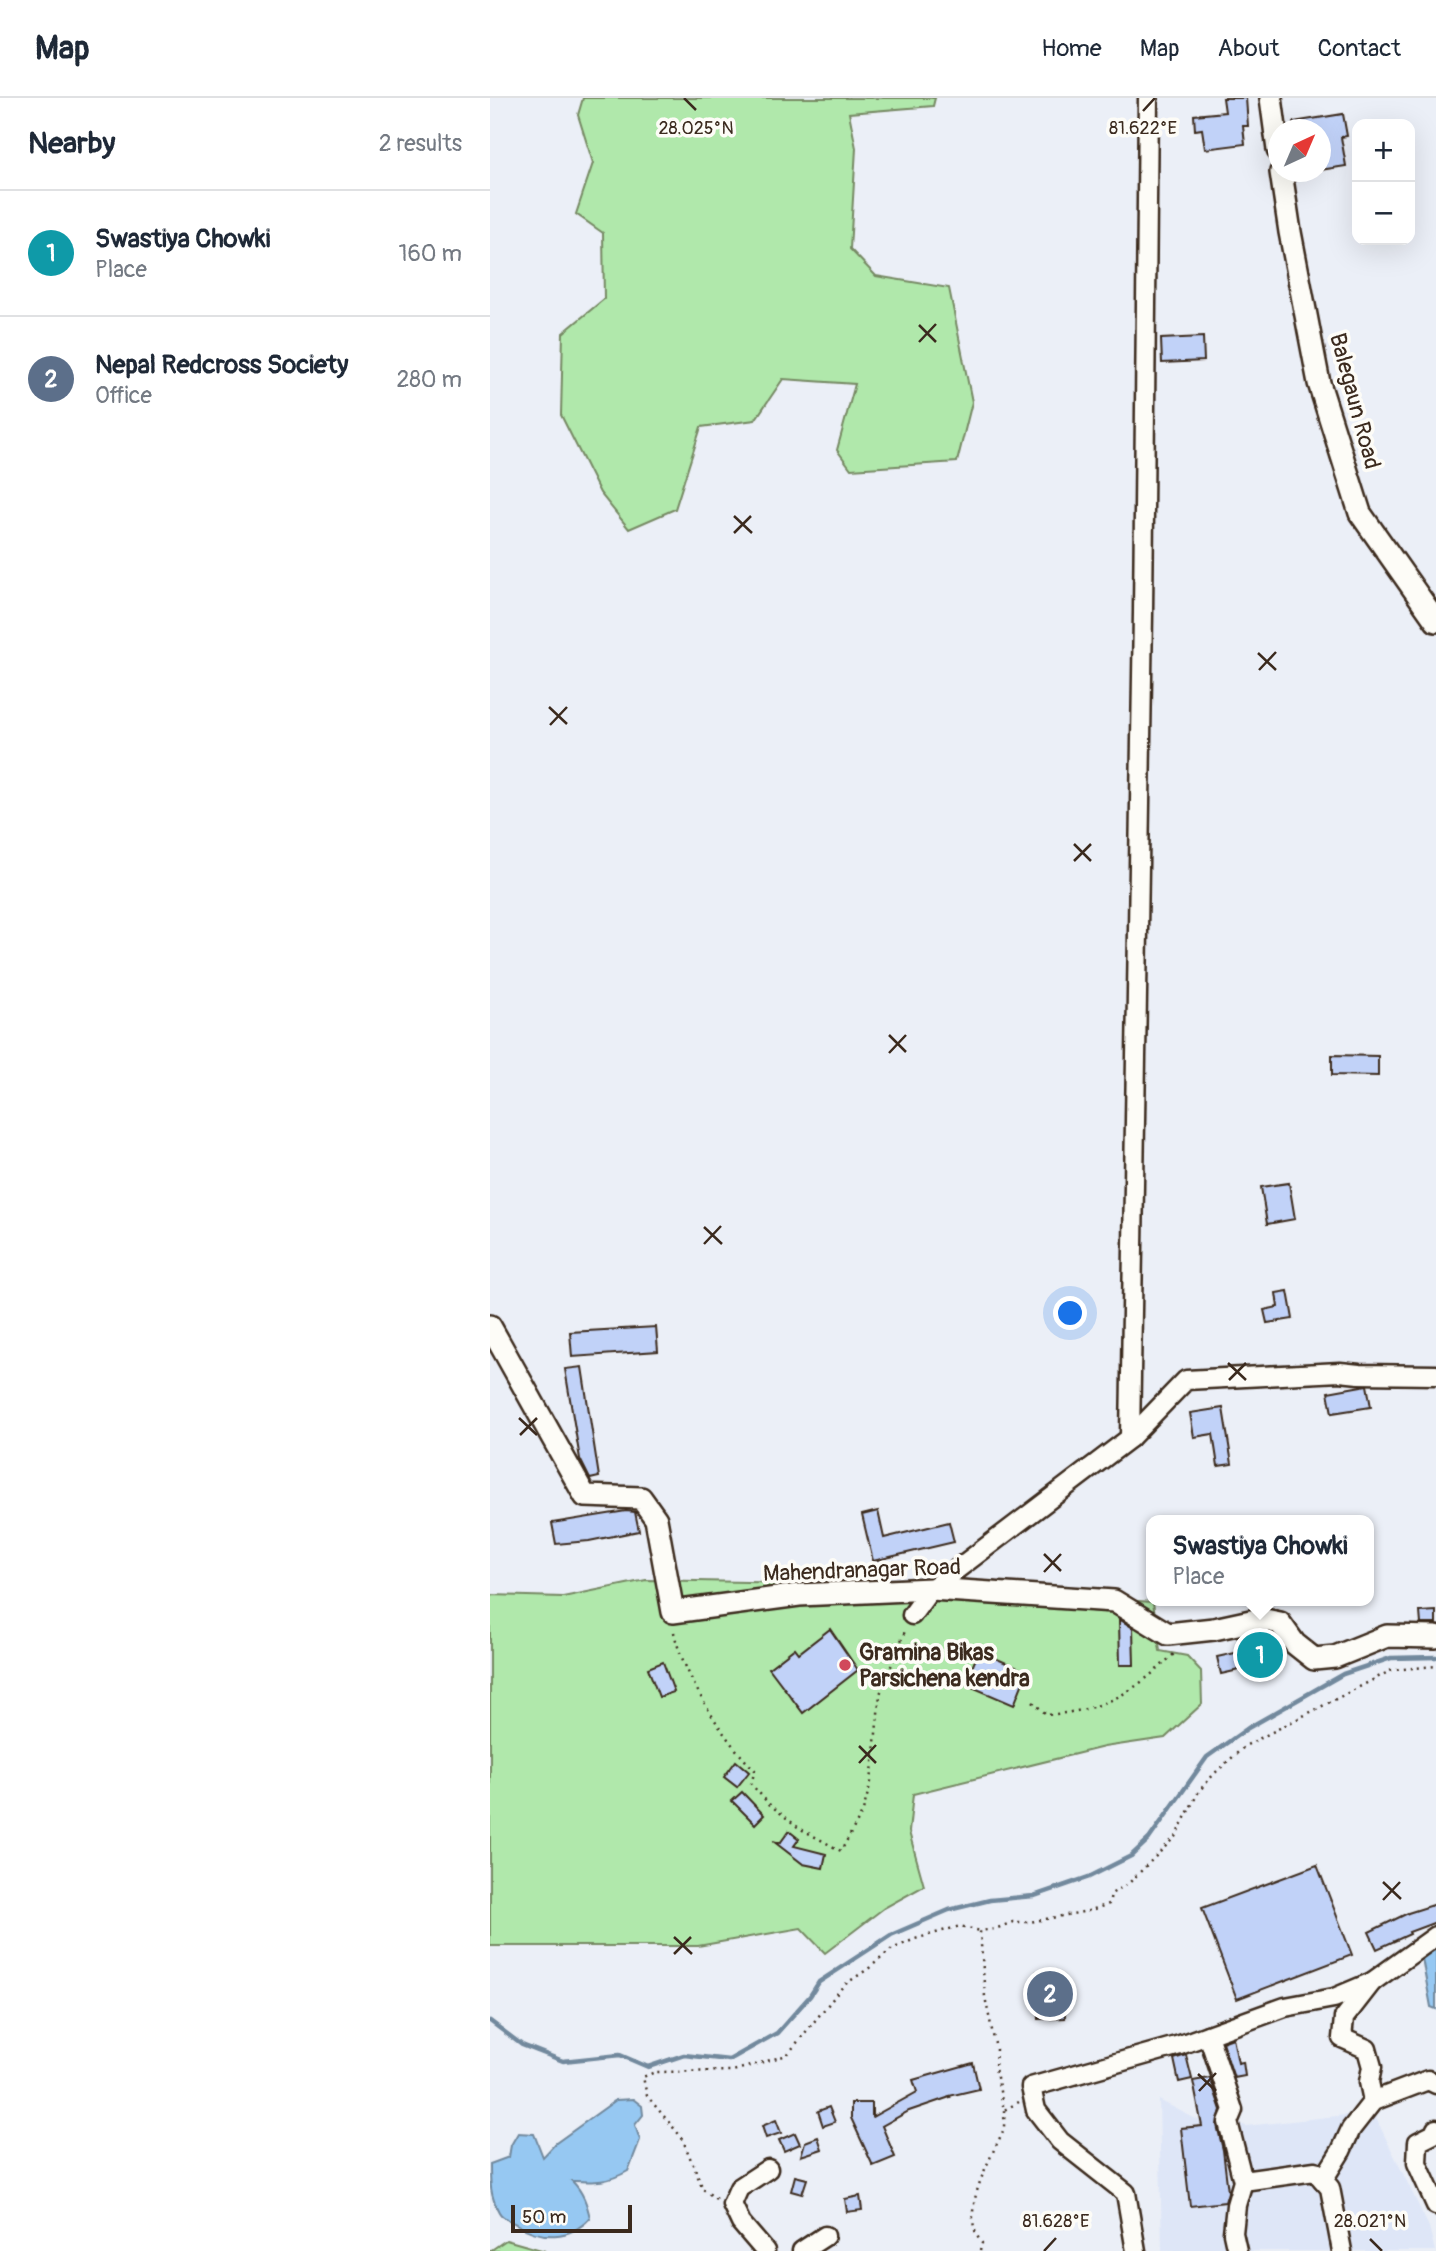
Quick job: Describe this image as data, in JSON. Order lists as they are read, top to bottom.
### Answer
{
  "streets": {
    "street": ["Balegaun Road", "Mahendranagar Road"]
  },
  "places": ["Gramina Bikas Parsichena kendra"],
  "scale_bar": "50 m",
  "north": "top right",
  "page": {
    "header": "Map",
    "nav": [
      "Home",
      "Map",
      "About",
      "Contact"
    ],
    "heading": ["Nearby", "2 results"],
    "map_buttons": ["+", "−"],
    "list": [
      {
        "mark": "1",
        "name": "Swastiya Chowki",
        "note": "Place",
        "value": "160 m"
      },
      {
        "mark": "2",
        "name": "Nepal Redcross Society",
        "note": "Office",
        "value": "280 m"
      }
    ],
    "popup": ["Swastiya Chowki", "Place"],
    "pins": ["1", "2"],
    "scale": "50 m"
  },
  "coordinates": [
    "28.025°N",
    "81.622°E",
    "81.628°E",
    "28.021°N"
  ]
}
